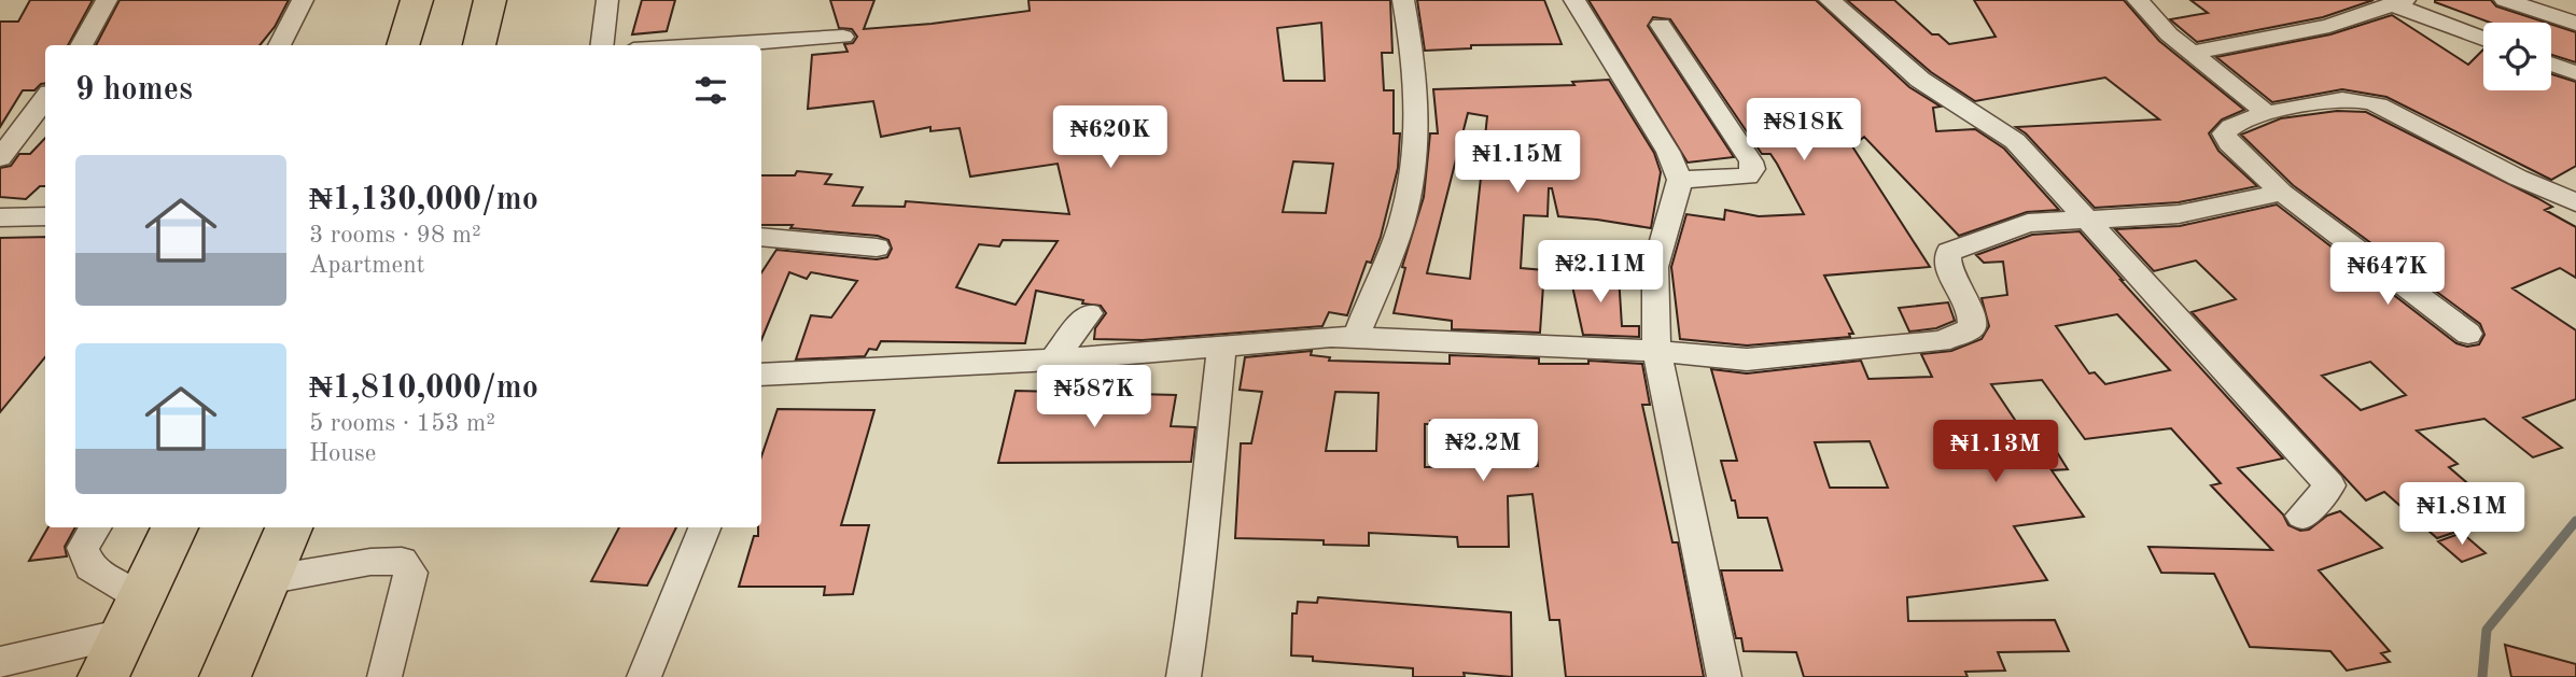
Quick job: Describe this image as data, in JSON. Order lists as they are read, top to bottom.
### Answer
{
  "page": {
    "heading": "9 homes",
    "price": [
      "₦818K",
      "₦620K",
      "₦1.15M",
      "₦2.11M",
      "₦647K",
      "₦587K",
      "₦2.2M",
      "₦1.13M",
      "₦1.81M"
    ],
    "list": [
      {
        "name": "₦1,130,000/mo",
        "note": "3 rooms · 98 m² · Apartment"
      },
      {
        "name": "₦1,810,000/mo",
        "note": "5 rooms · 153 m² · House"
      }
    ]
  }
}
